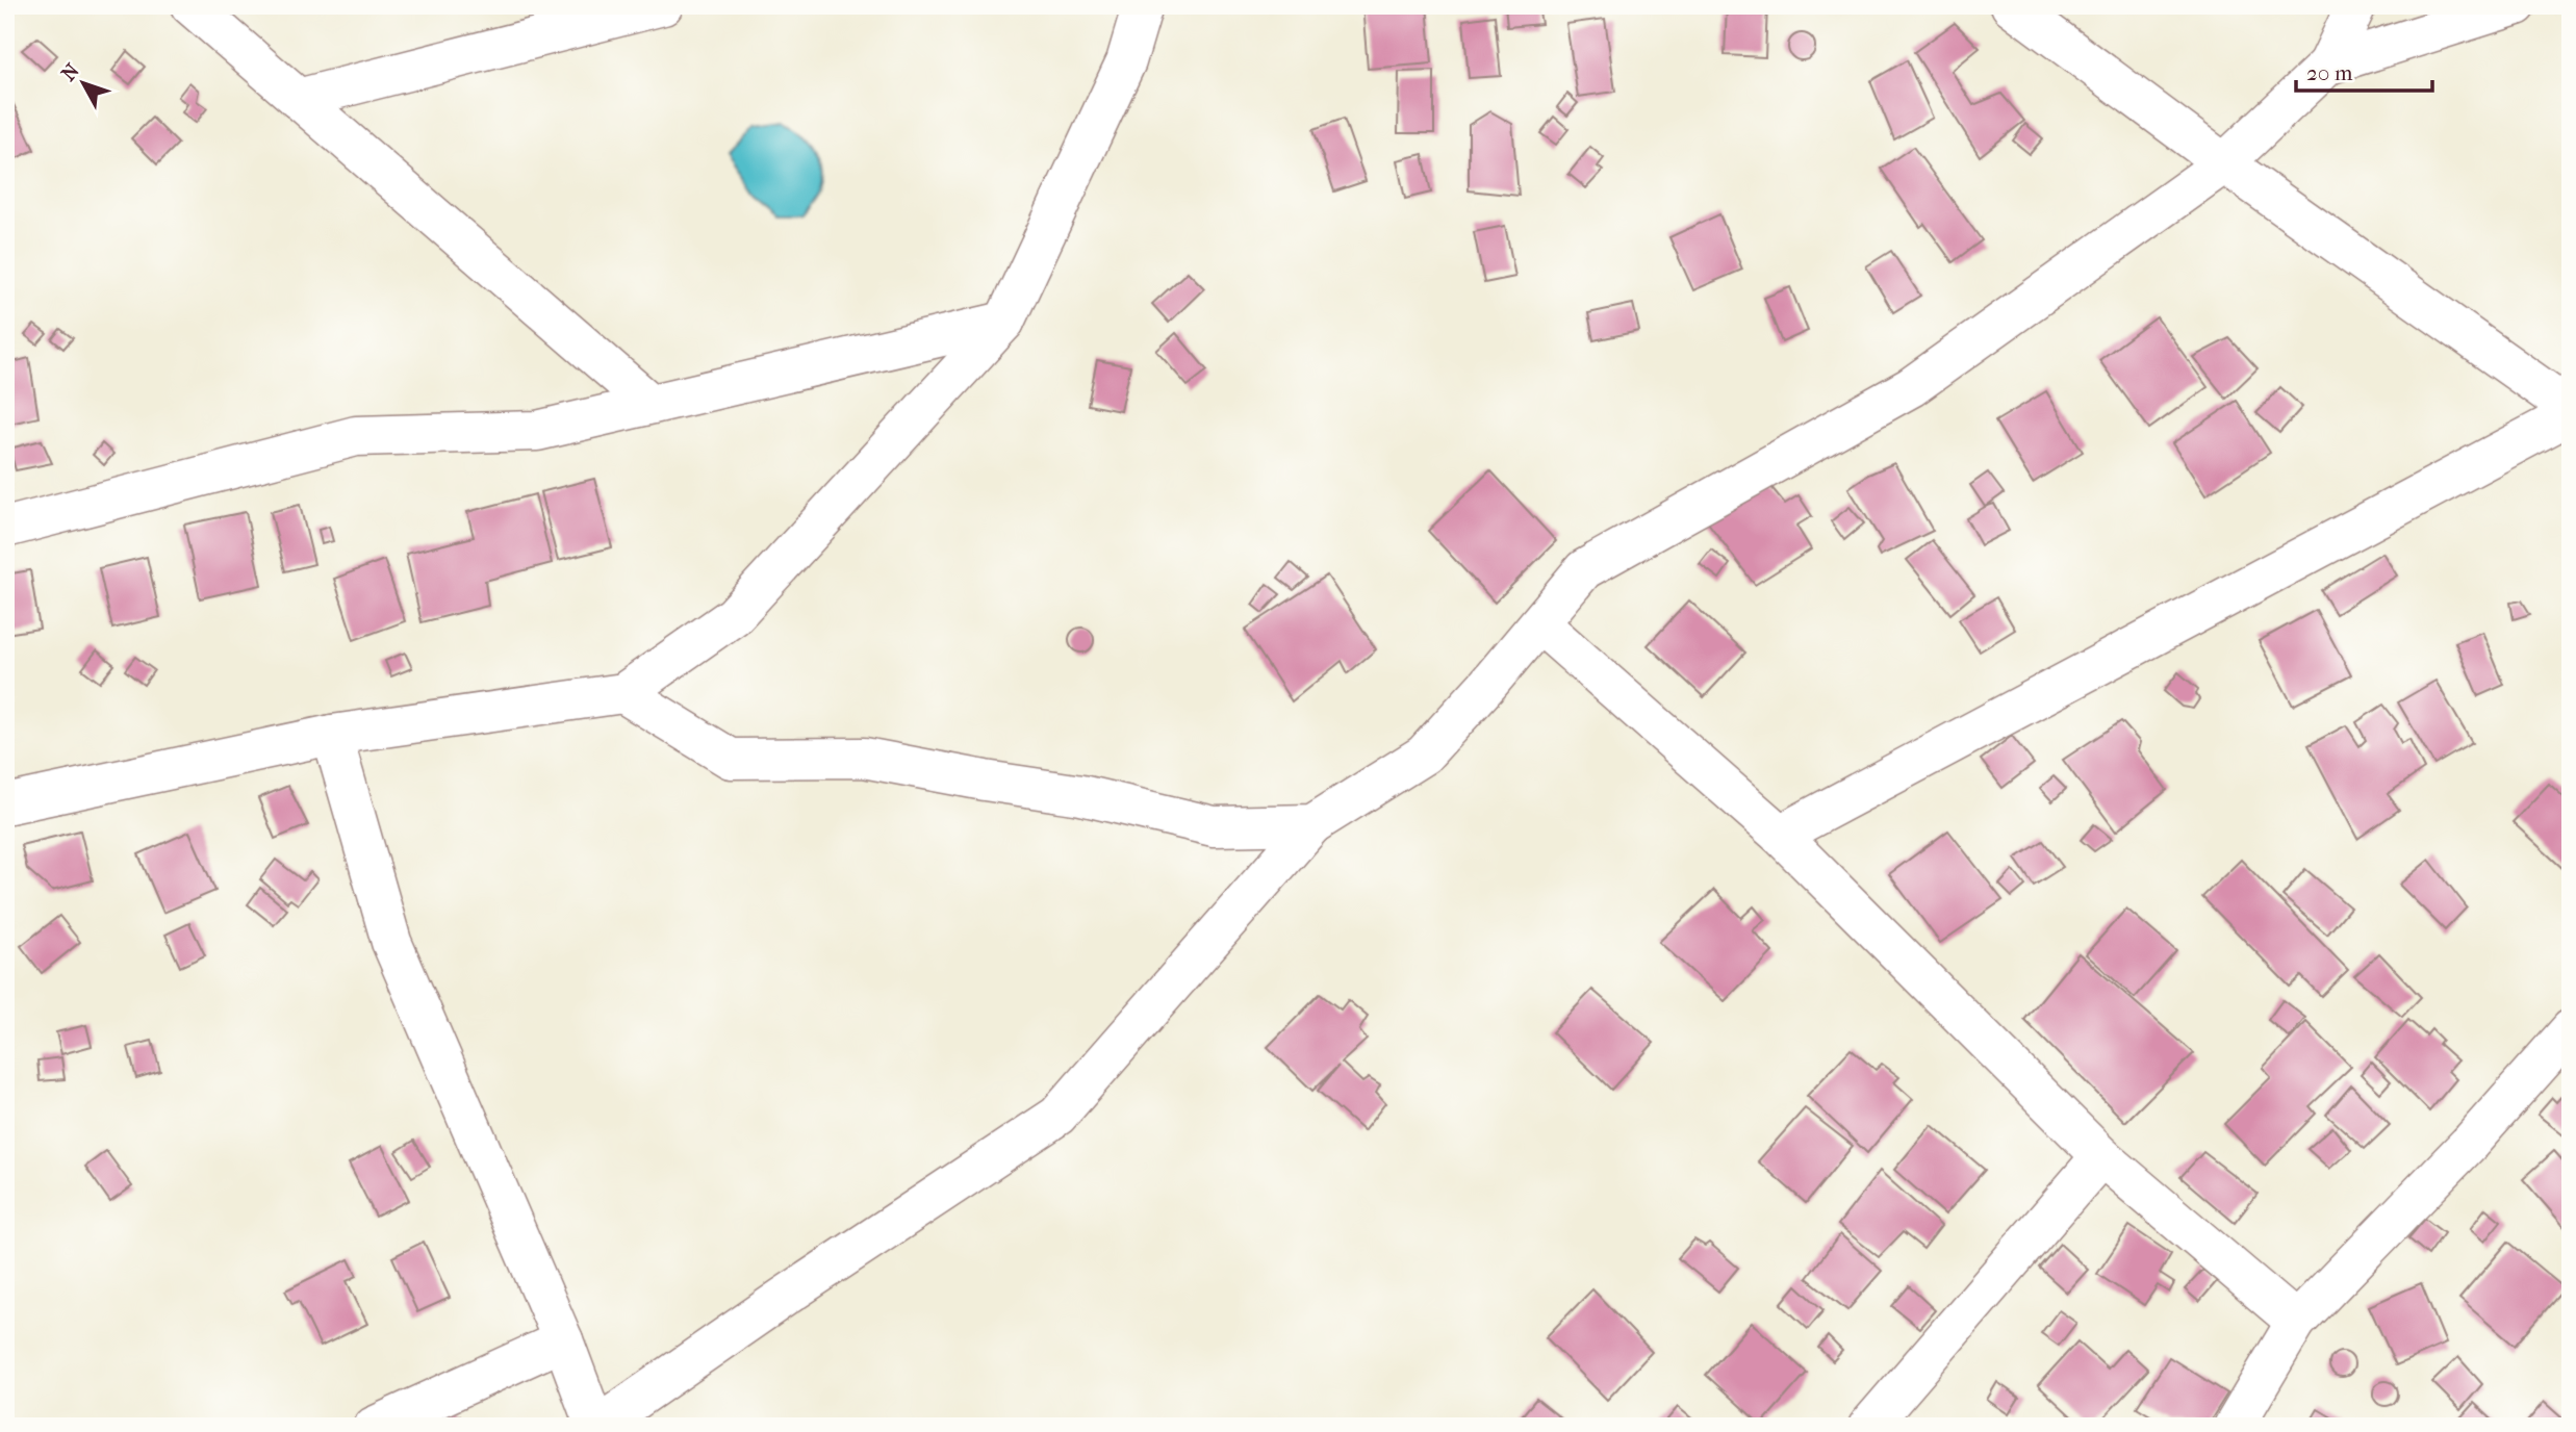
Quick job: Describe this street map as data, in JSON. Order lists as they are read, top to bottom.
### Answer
{
  "scale_bar": "20 m",
  "north": "top left"
}
